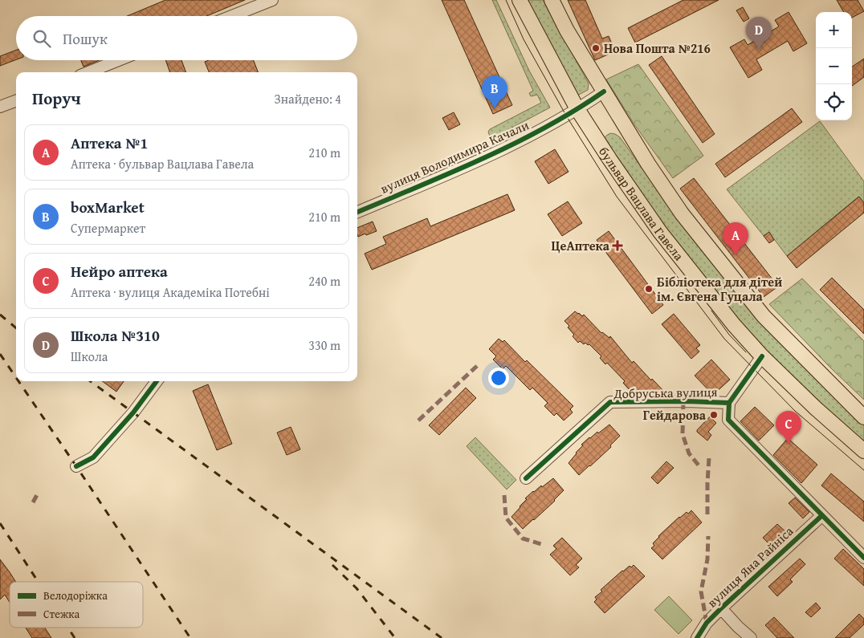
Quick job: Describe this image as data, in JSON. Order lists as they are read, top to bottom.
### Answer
{
  "streets": {
    "main road": ["бульвар Вацлава Гавела"],
    "street": ["вулиця Володимира Качали", "Добруська вулиця", "вулиця Яна Райніса"]
  },
  "crossings": [
    ["вулиця Володимира Качали", "бульвар Вацлава Гавела"],
    ["бульвар Вацлава Гавела", "Добруська вулиця"]
  ],
  "places": {
    "other": ["Нова Пошта №216", "Бібліотека для дітей ім. Євгена Гуцала", "Гейдарова"],
    "health": ["ЦеАптека"]
  },
  "legend": ["Велодоріжка", "Стежка"],
  "page": {
    "map_buttons": ["+", "−"],
    "search": "Пошук",
    "pins": [
      "D",
      "B",
      "A",
      "C"
    ],
    "heading": ["Поруч", "Знайдено: 4"],
    "list": [
      {
        "mark": "A",
        "name": "Аптека №1",
        "note": "Аптека · бульвар Вацлава Гавела",
        "value": "210 m"
      },
      {
        "mark": "B",
        "name": "boxMarket",
        "note": "Супермаркет",
        "value": "210 m"
      },
      {
        "mark": "C",
        "name": "Нейро аптека",
        "note": "Аптека · вулиця Академіка Потебні",
        "value": "240 m"
      },
      {
        "mark": "D",
        "name": "Школа №310",
        "note": "Школа",
        "value": "330 m"
      }
    ]
  }
}
